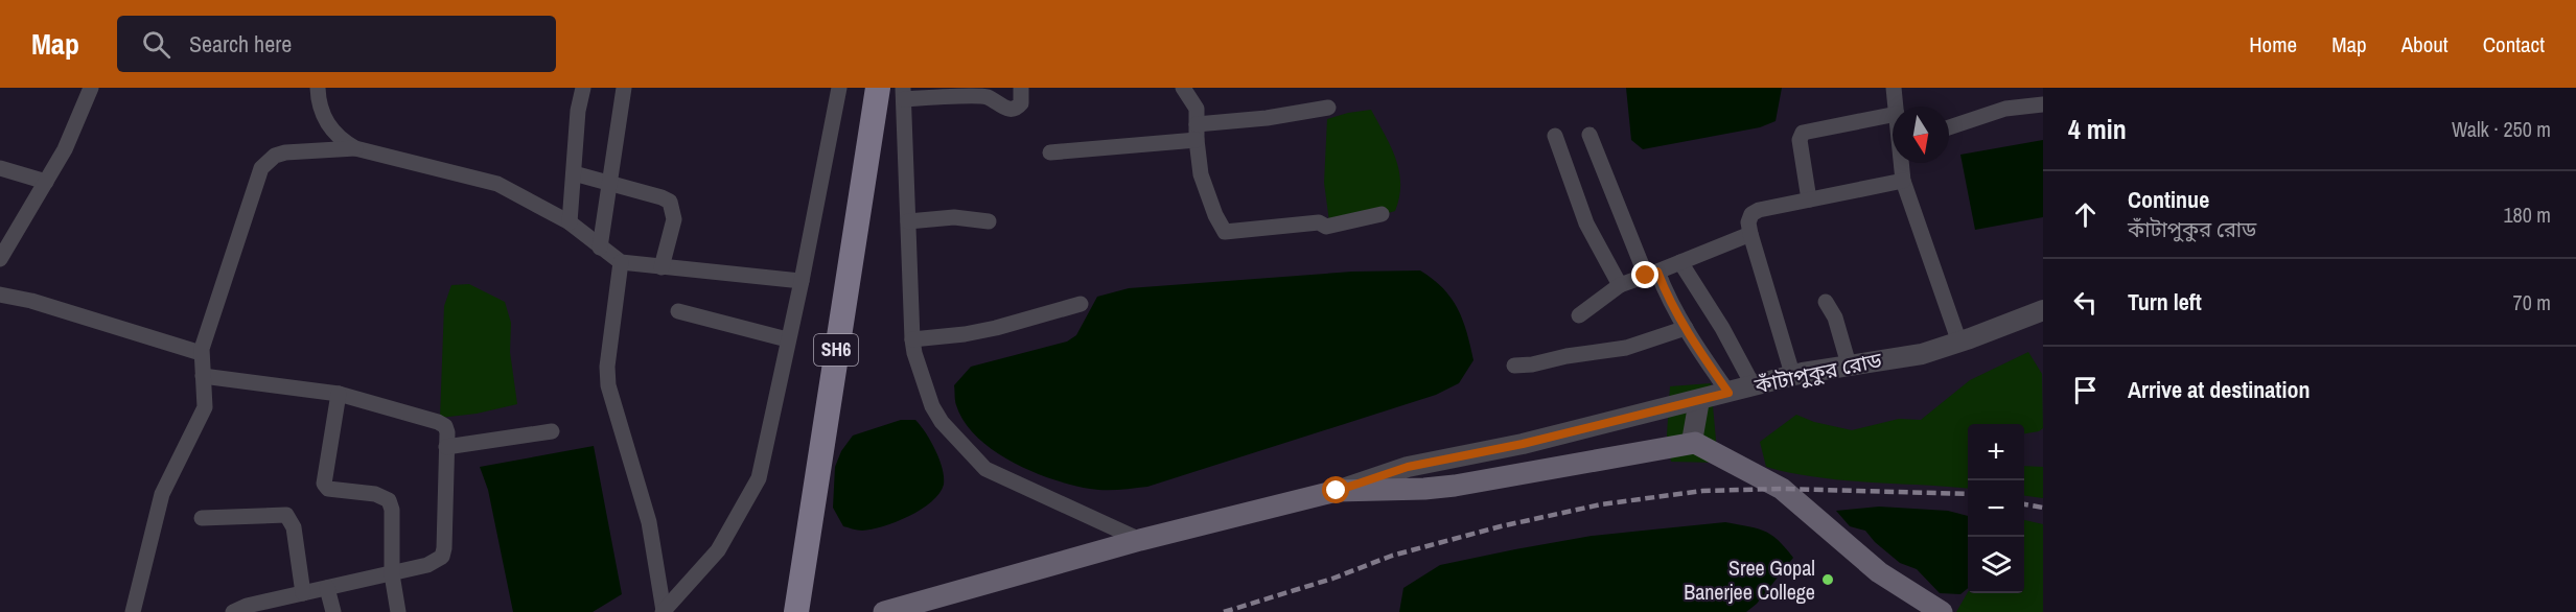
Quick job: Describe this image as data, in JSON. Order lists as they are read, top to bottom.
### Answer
{
  "streets": {
    "main road": ["SH6"],
    "street": ["কাঁটাপুকুর রোড"]
  },
  "places": ["Sree Gopal Banerjee College"],
  "north": "bottom",
  "page": {
    "header": "Map",
    "search": "Search here",
    "nav": [
      "Home",
      "Map",
      "About",
      "Contact"
    ],
    "heading": ["4 min", "Walk · 250 m"],
    "list": [
      ["Continue", "কাঁটাপুকুর রোড", "180 m"],
      ["Turn left", "70 m"],
      "Arrive at destination"
    ],
    "map_buttons": ["+", "−"]
  }
}
